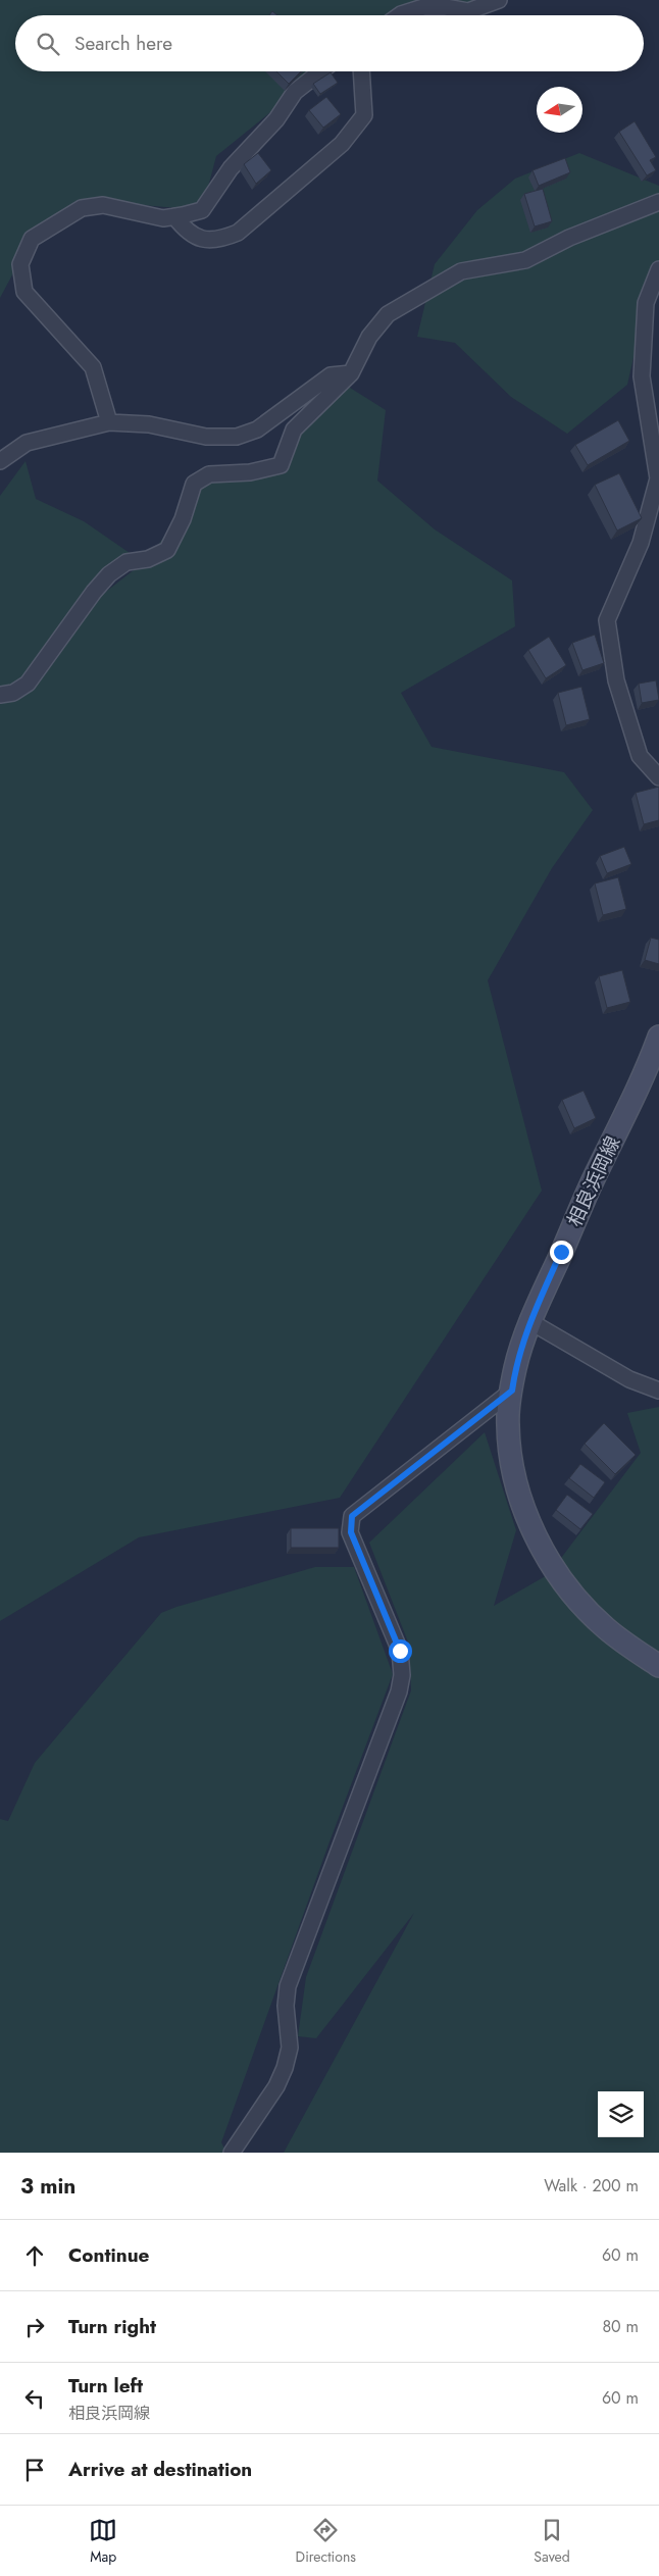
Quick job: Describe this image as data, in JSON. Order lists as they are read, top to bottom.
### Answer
{
  "streets": {
    "main road": ["相良浜岡線"]
  },
  "north": "left",
  "page": {
    "search": "Search here",
    "heading": ["3 min", "Walk · 200 m"],
    "list": [
      ["Continue", "60 m"],
      ["Turn right", "80 m"],
      ["Turn left", "相良浜岡線", "60 m"],
      "Arrive at destination"
    ],
    "nav": ["Map", "Directions", "Saved"]
  }
}
